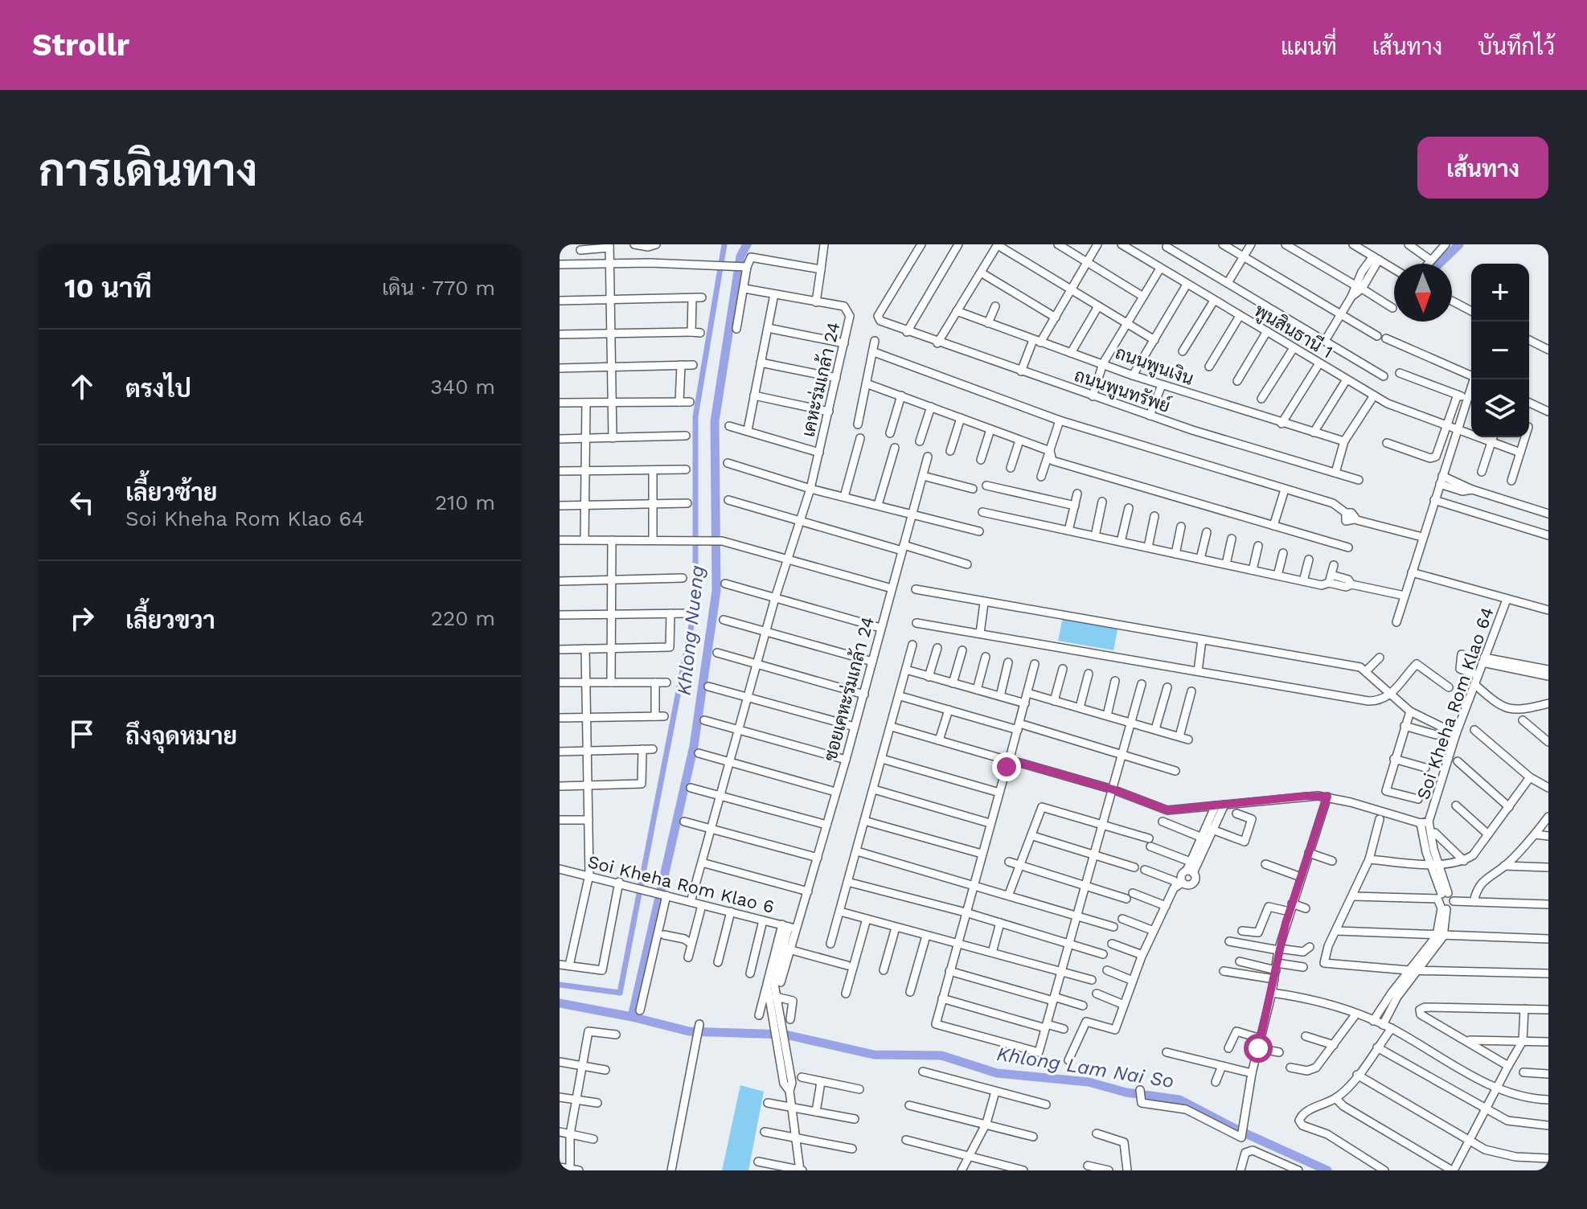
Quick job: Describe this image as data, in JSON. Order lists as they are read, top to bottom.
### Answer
{
  "streets": {
    "street": [
      "พูนสินธานี 1",
      "ถนนพูนเงิน",
      "เคหะร่มเกล้า 24",
      "ถนนพูนทรัพย์",
      "ซอยเคหะร่มเกล้า 24",
      "Soi Kheha Rom Klao 64",
      "Soi Kheha Rom Klao 6"
    ]
  },
  "crossings": [
    ["เคหะร่มเกล้า 24", "Soi Kheha Rom Klao 6"],
    ["ซอยเคหะร่มเกล้า 24", "Soi Kheha Rom Klao 6"]
  ],
  "water": ["Khlong Nueng", "Khlong Lam Nai So"],
  "north": "bottom",
  "page": {
    "header": "Strollr",
    "nav": ["แผนที่", "เส้นทาง", "บันทึกไว้"],
    "buttons": "เส้นทาง",
    "title": "การเดินทาง",
    "heading": ["10 นาที", "เดิน · 770 m"],
    "map_buttons": ["+", "−"],
    "list": [
      ["ตรงไป", "340 m"],
      ["เลี้ยวซ้าย", "Soi Kheha Rom Klao 64", "210 m"],
      ["เลี้ยวขวา", "220 m"],
      "ถึงจุดหมาย"
    ]
  }
}
